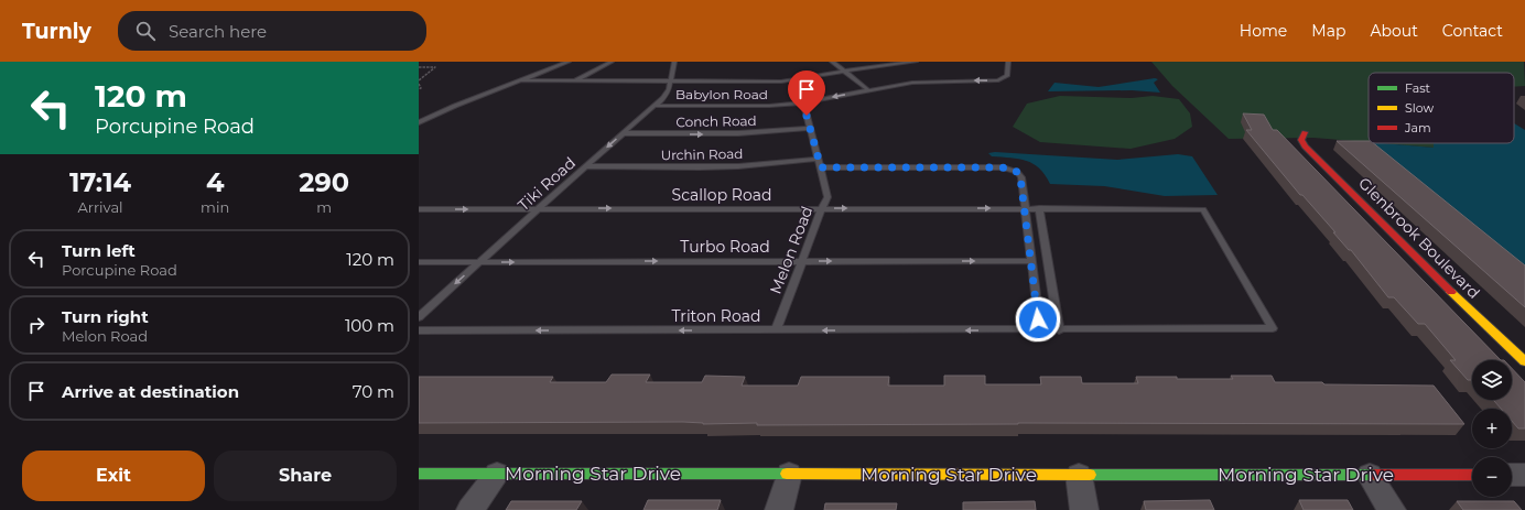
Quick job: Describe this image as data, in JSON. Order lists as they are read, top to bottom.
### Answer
{
  "streets": {
    "street": ["Glenbrook Boulevard", "Morning Star Drive"],
    "lane": [
      "Babylon Road",
      "Conch Road",
      "Urchin Road",
      "Tiki Road",
      "Scallop Road",
      "Turbo Road",
      "Melon Road",
      "Triton Road"
    ]
  },
  "crossings": [
    ["Babylon Road", "Tiki Road"],
    ["Babylon Road", "Melon Road"],
    ["Conch Road", "Tiki Road"],
    ["Conch Road", "Melon Road"],
    ["Urchin Road", "Tiki Road"],
    ["Urchin Road", "Melon Road"],
    ["Tiki Road", "Scallop Road"],
    ["Tiki Road", "Turbo Road"],
    ["Scallop Road", "Melon Road"],
    ["Scallop Road", "Triton Road"],
    ["Turbo Road", "Melon Road"],
    ["Melon Road", "Triton Road"]
  ],
  "one_way": [
    "Tiki Road",
    "Scallop Road",
    "Turbo Road",
    "Triton Road"
  ],
  "legend": ["Fast", "Slow", "Jam"],
  "page": {
    "header": "Turnly",
    "search": "Search here",
    "nav": [
      "Home",
      "Map",
      "About",
      "Contact"
    ],
    "turn": ["120 m", "Porcupine Road"],
    "eta": [
      "17:14",
      "Arrival",
      "4",
      "min",
      "290",
      "m"
    ],
    "list": [
      {
        "name": "Turn left",
        "note": "Porcupine Road",
        "value": "120 m"
      },
      {
        "name": "Turn right",
        "note": "Melon Road",
        "value": "100 m"
      },
      {
        "name": "Arrive at destination",
        "value": "70 m"
      }
    ],
    "map_buttons": ["+", "−"],
    "buttons": ["Exit", "Share"]
  }
}
